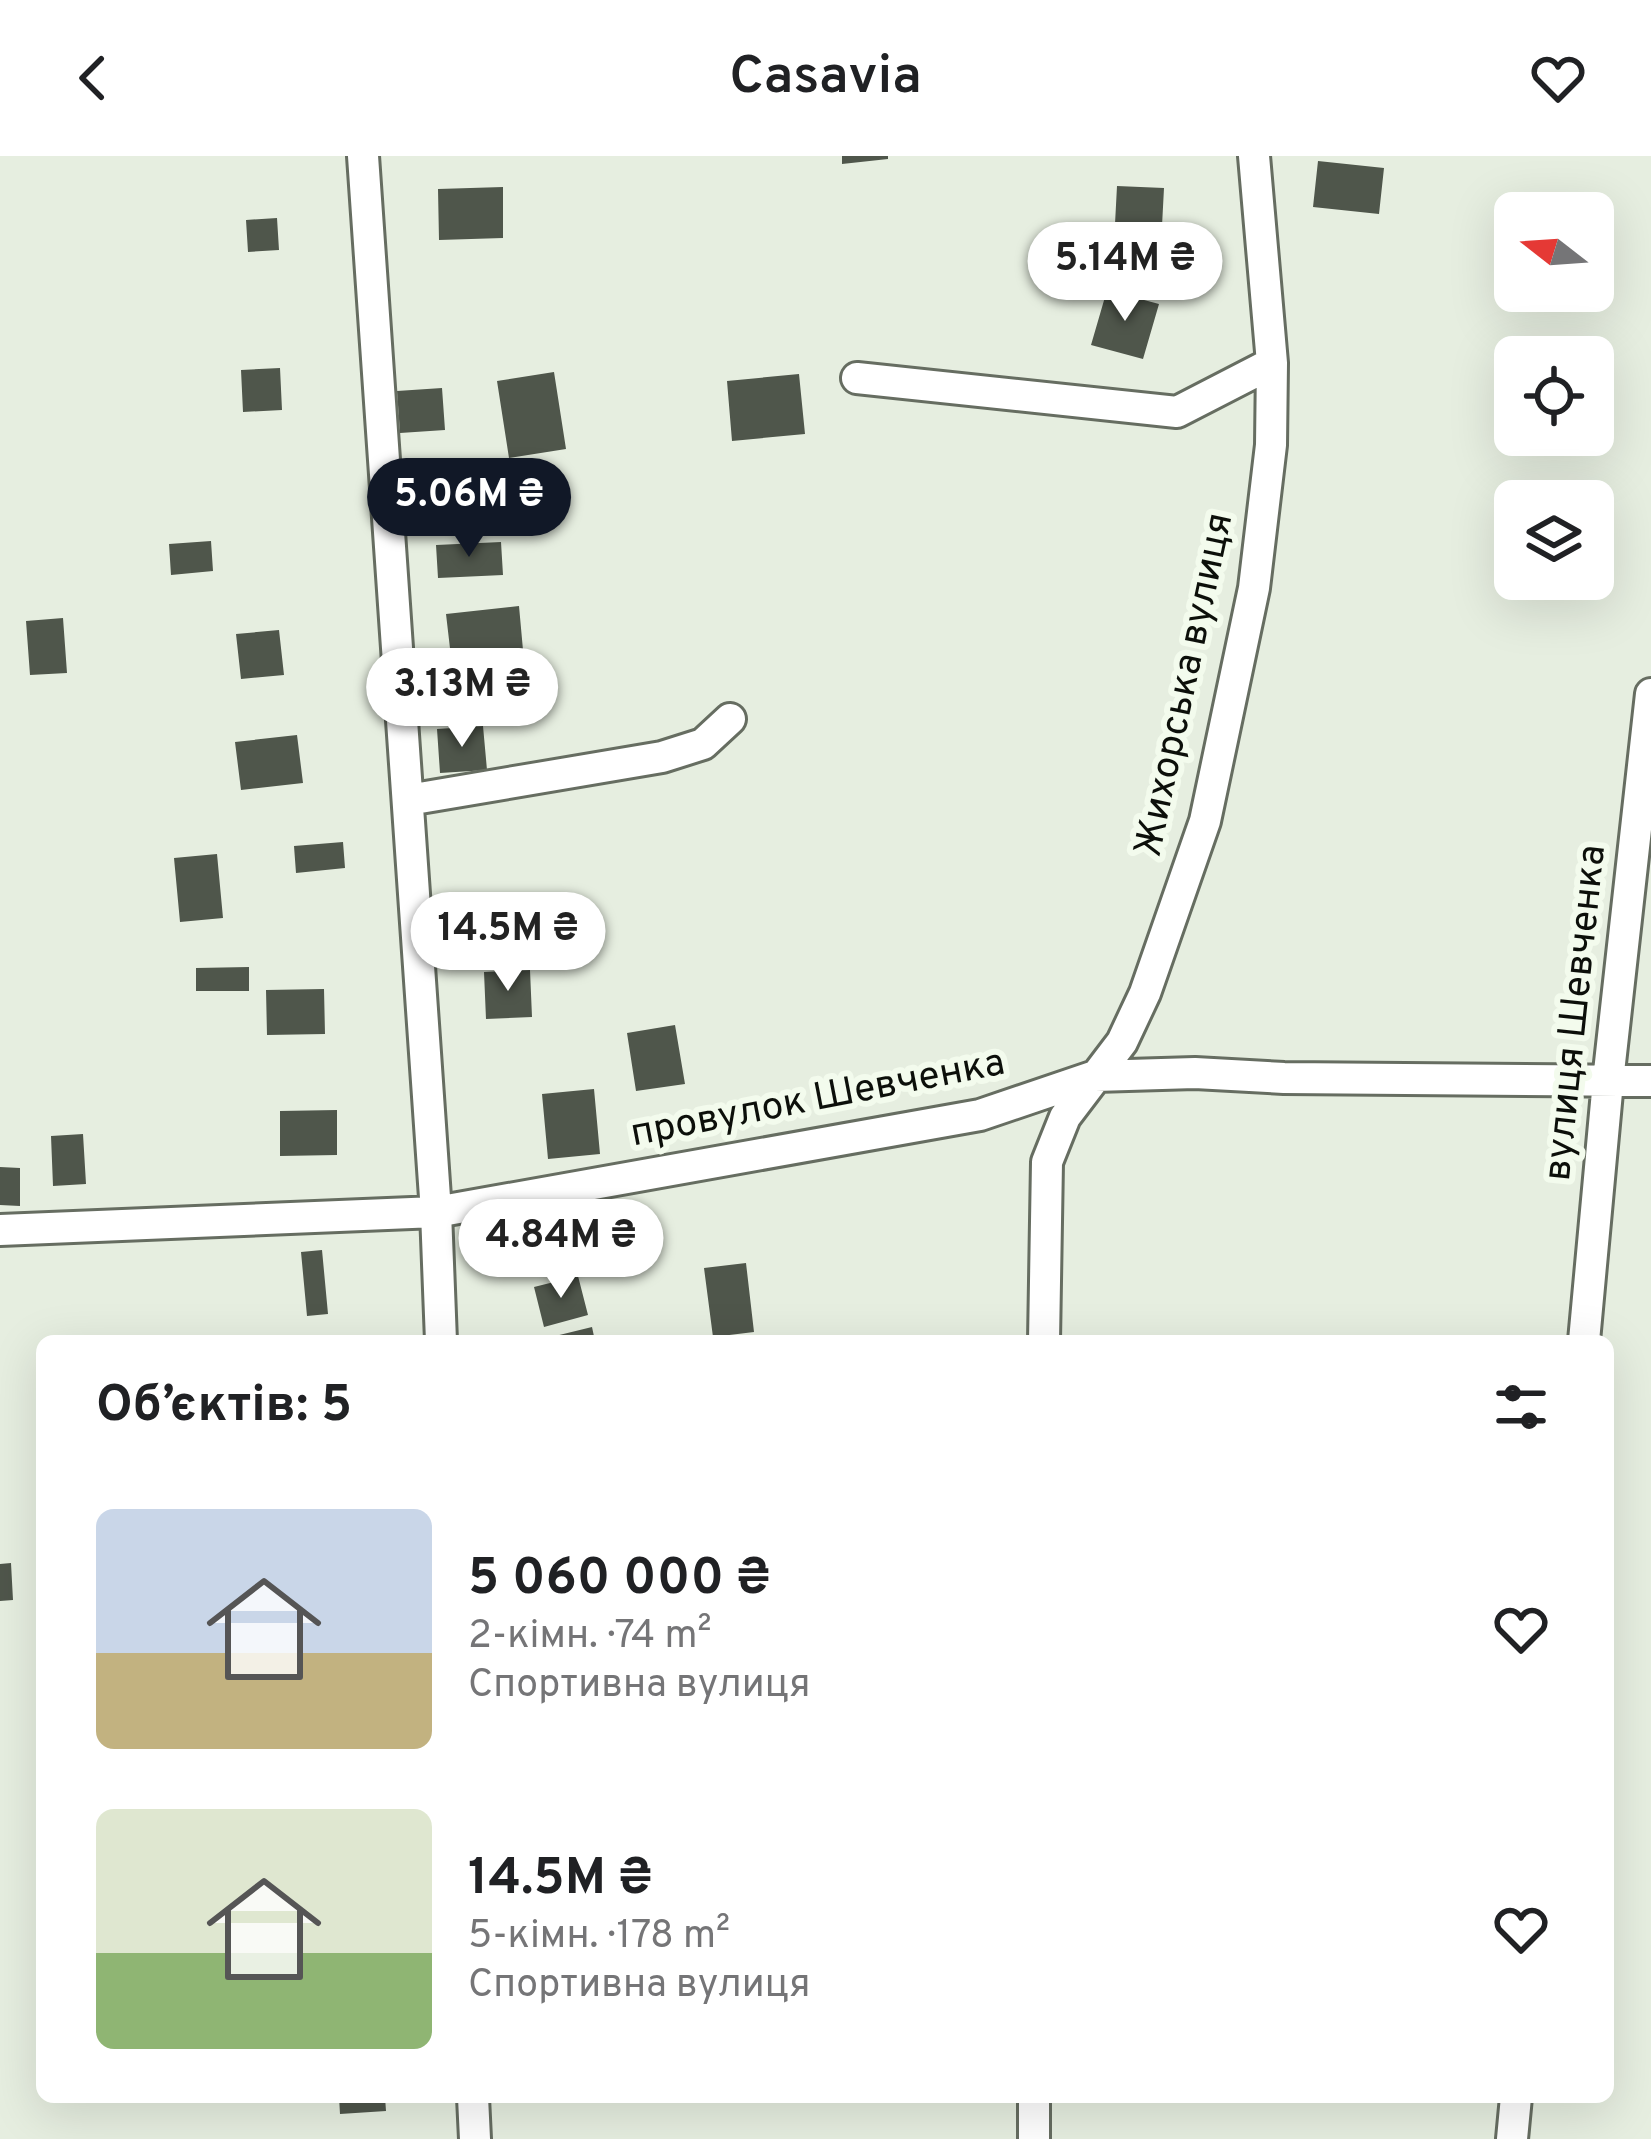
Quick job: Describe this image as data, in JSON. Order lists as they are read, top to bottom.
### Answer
{
  "streets": {
    "street": ["Жихорська вулиця", "вулиця Шевченка", "провулок Шевченка"]
  },
  "crossings": [
    ["Жихорська вулиця", "провулок Шевченка"],
    ["вулиця Шевченка", "провулок Шевченка"]
  ],
  "north": "left",
  "page": {
    "header": "Casavia",
    "price": [
      "5.14M ₴",
      "5.06M ₴",
      "3.13M ₴",
      "14.5M ₴",
      "4.84M ₴"
    ],
    "heading": "Об’єктів: 5",
    "list": [
      {
        "name": "5 060 000 ₴",
        "note": "2-кімн. · 74 m² · Спортивна вулиця"
      },
      {
        "name": "14.5M ₴",
        "note": "5-кімн. · 178 m² · Спортивна вулиця"
      }
    ]
  }
}
